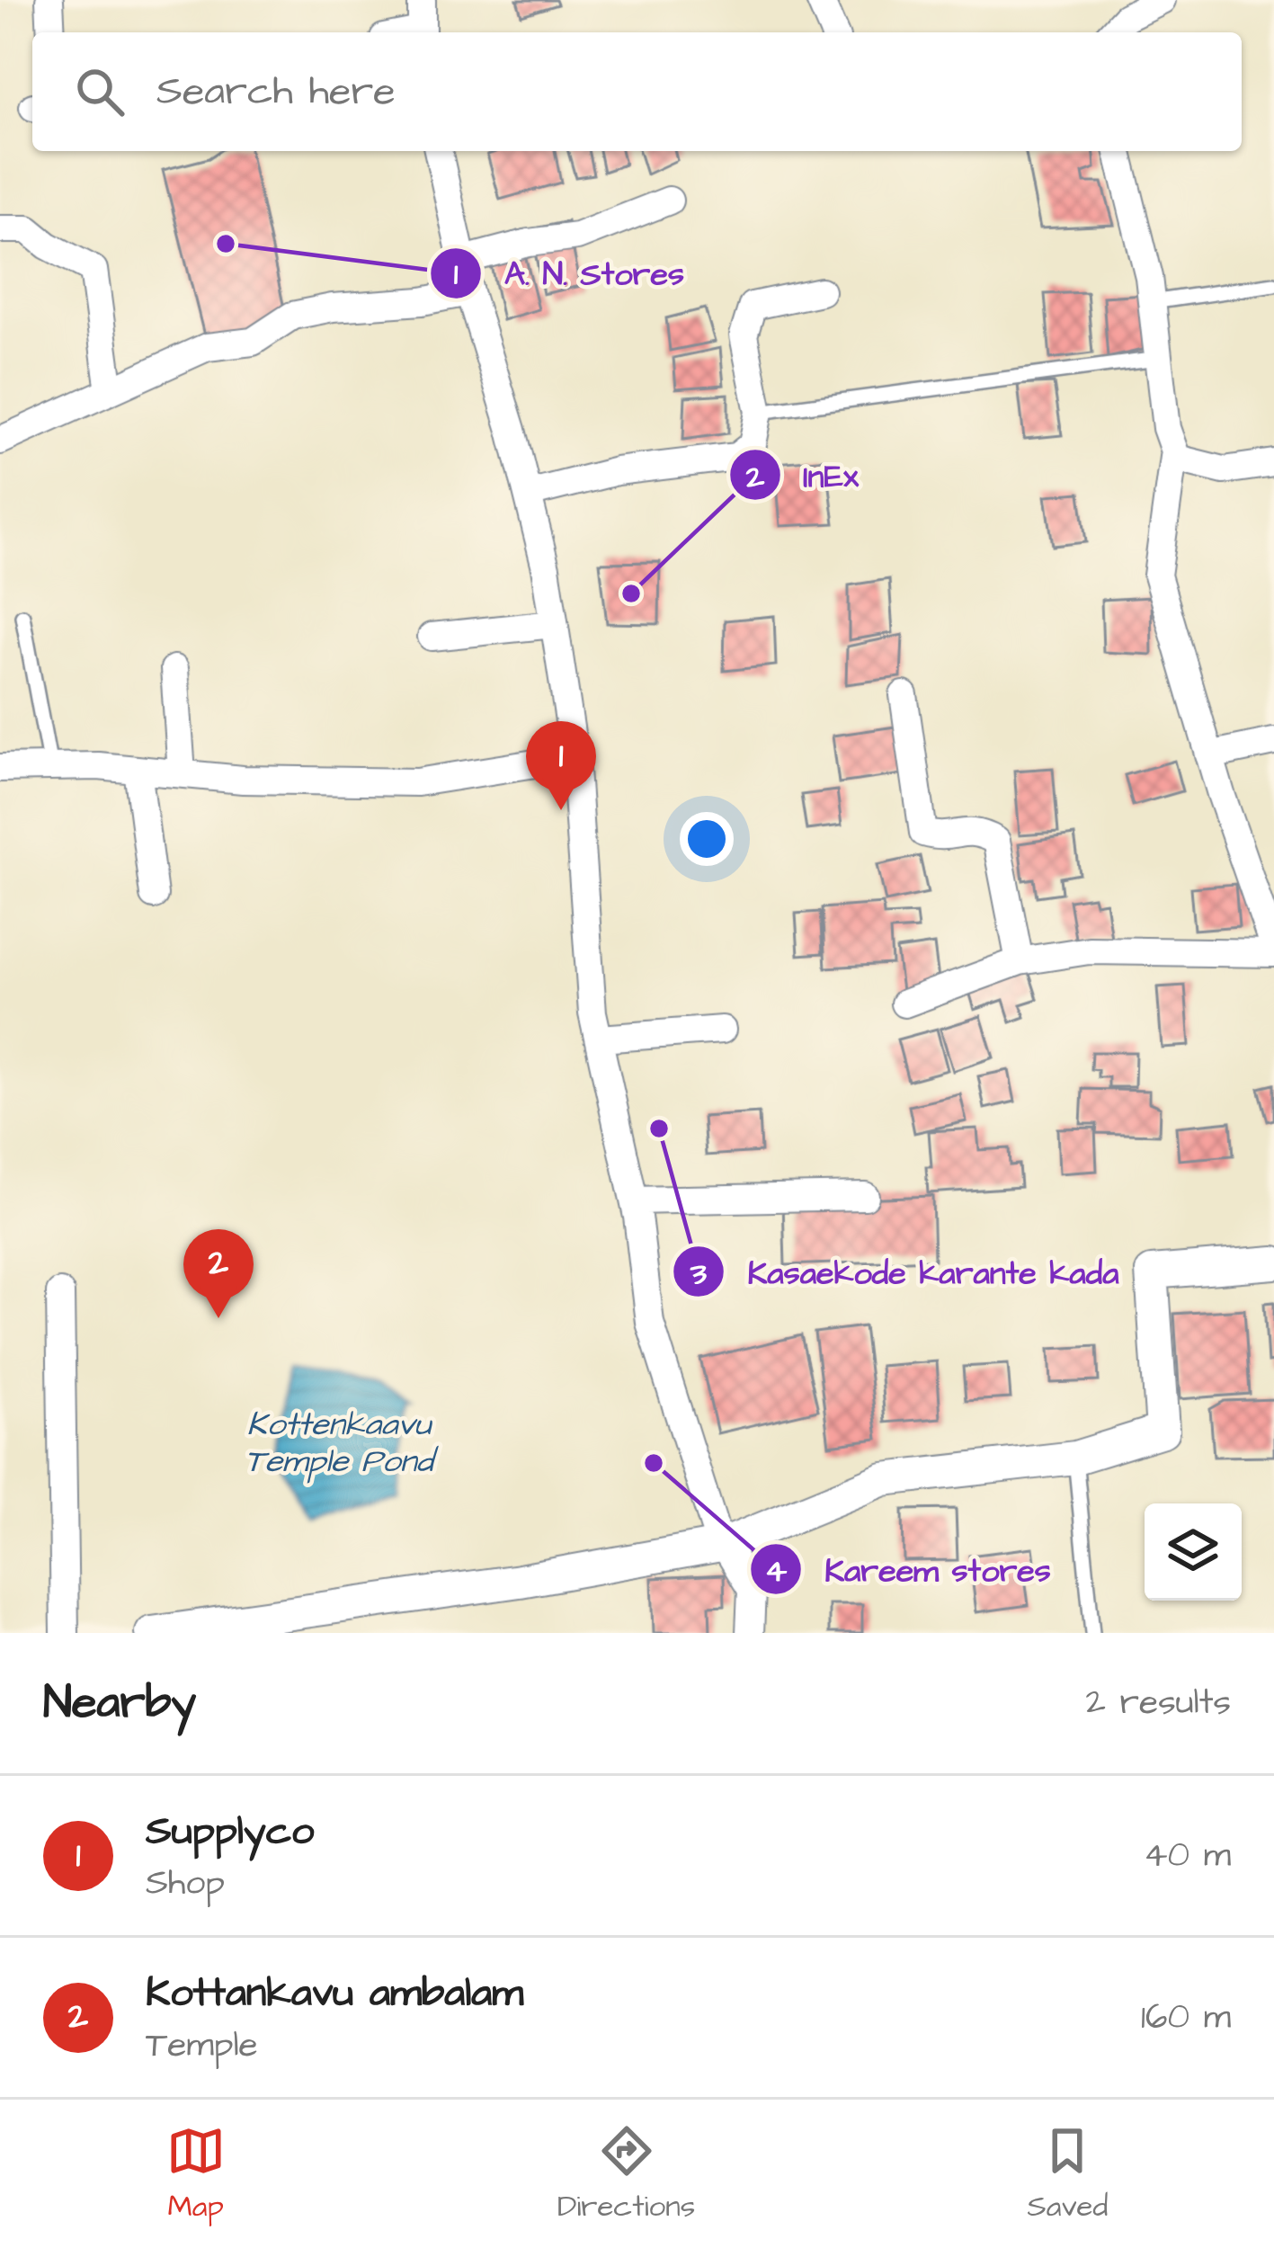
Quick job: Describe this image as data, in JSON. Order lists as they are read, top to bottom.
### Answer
{
  "water": ["Kottenkaavu Temple Pond"],
  "places": [
    "A. N. Stores",
    "InEx",
    "Kasaekode karante kada",
    "Kareem stores"
  ],
  "page": {
    "search": "Search here",
    "pins": ["1", "2"],
    "heading": ["Nearby", "2 results"],
    "list": [
      {
        "mark": "1",
        "name": "Supplyco",
        "note": "Shop",
        "value": "40 m"
      },
      {
        "mark": "2",
        "name": "Kottankavu ambalam",
        "note": "Temple",
        "value": "160 m"
      }
    ],
    "nav": ["Map", "Directions", "Saved"]
  }
}
